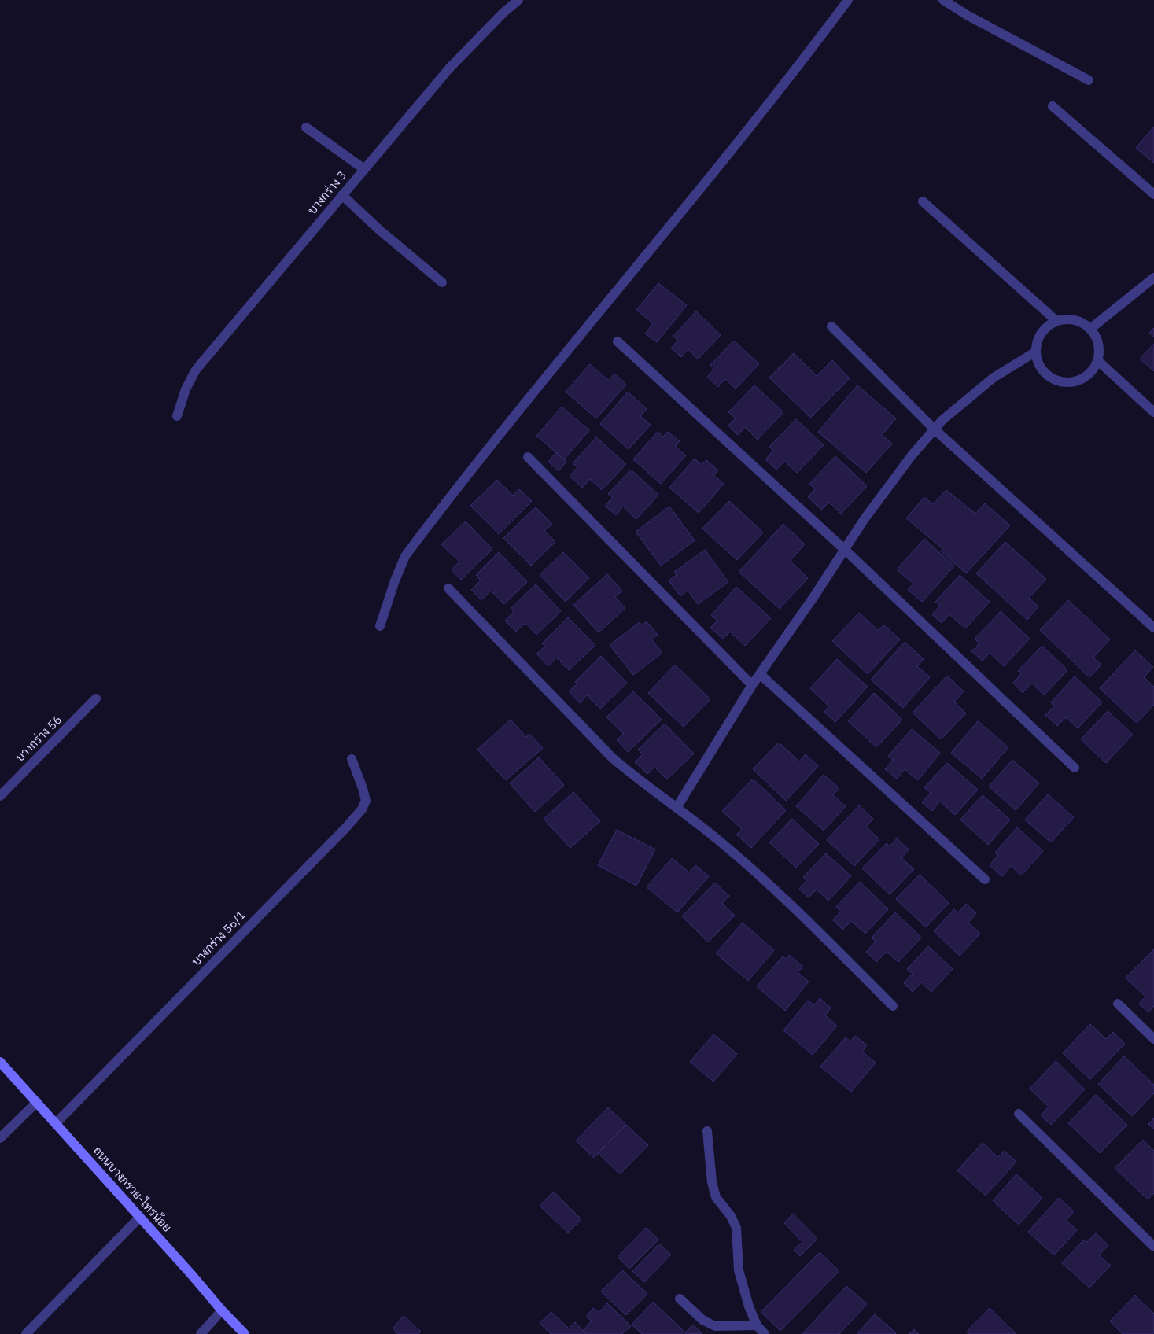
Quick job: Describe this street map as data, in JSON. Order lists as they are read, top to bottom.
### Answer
{
  "streets": {
    "main road": ["ถนนบางกรวย-ไทรน้อย"],
    "street": ["บางกร่าง 3", "บางกร่าง 56", "บางกร่าง 56/1"]
  },
  "crossings": [
    ["บางกร่าง 56/1", "ถนนบางกรวย-ไทรน้อย"]
  ]
}
